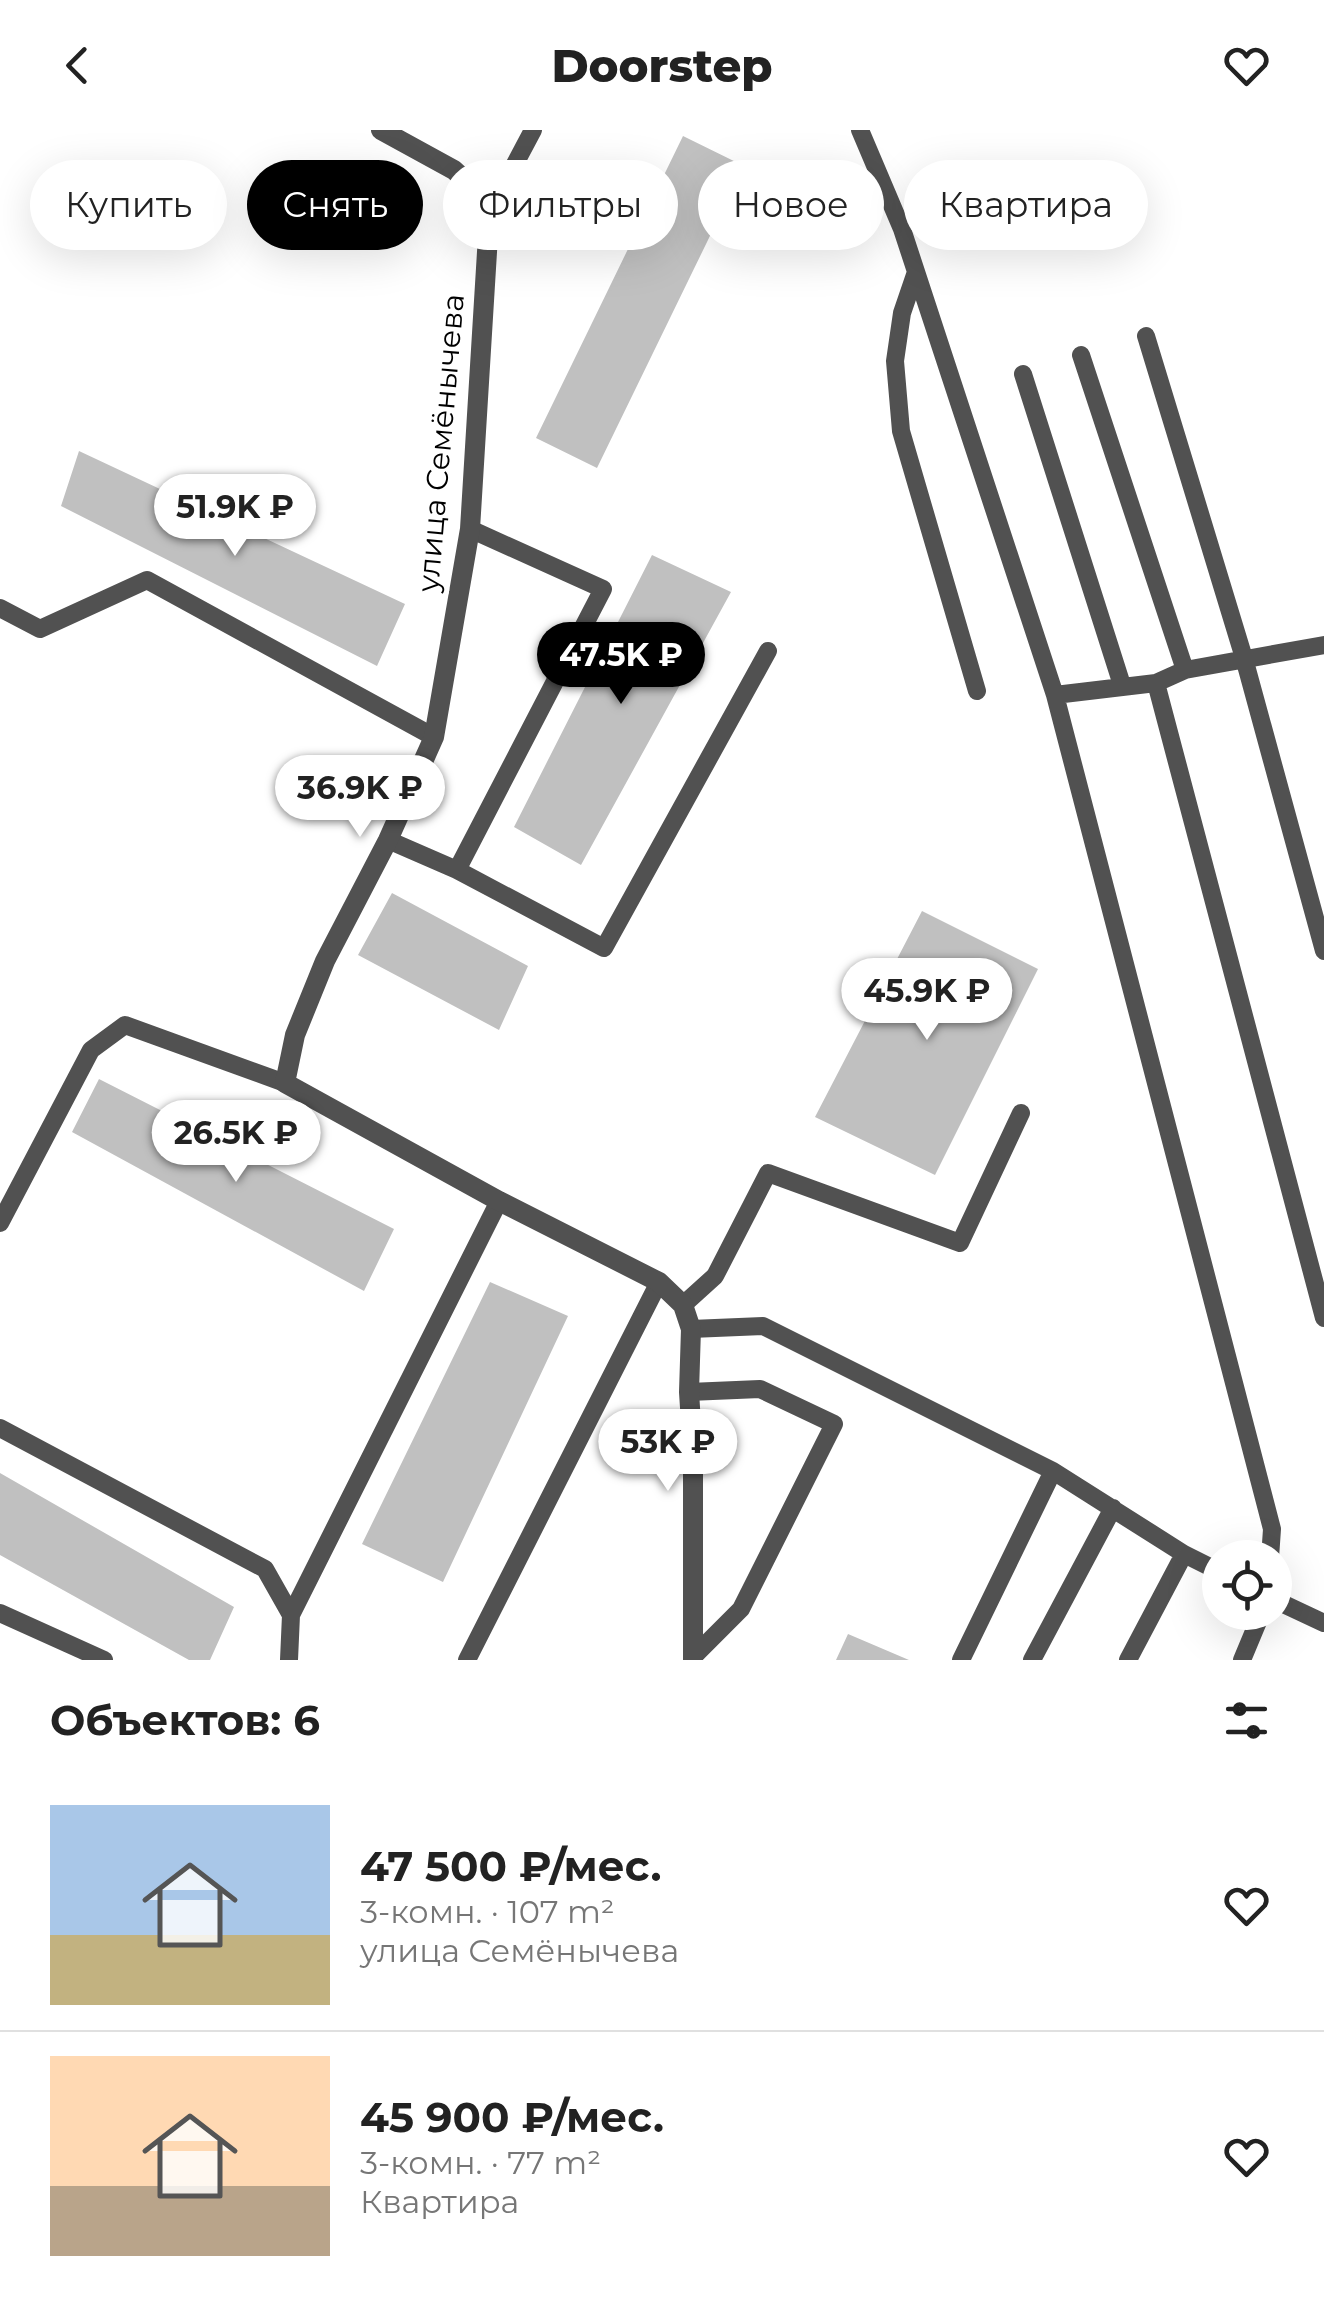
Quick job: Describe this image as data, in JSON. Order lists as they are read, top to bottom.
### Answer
{
  "streets": {
    "street": ["улица Семёнычева"]
  },
  "page": {
    "header": "Doorstep",
    "chip": [
      "Купить",
      "Снять",
      "Фильтры",
      "Новое",
      "Квартира"
    ],
    "price": [
      "51.9K ₽",
      "47.5K ₽",
      "36.9K ₽",
      "45.9K ₽",
      "26.5K ₽",
      "53K ₽"
    ],
    "heading": "Объектов: 6",
    "list": [
      {
        "name": "47 500 ₽/мес.",
        "note": "3-комн. · 107 m² · улица Семёнычева"
      },
      {
        "name": "45 900 ₽/мес.",
        "note": "3-комн. · 77 m² · Квартира"
      }
    ]
  }
}
